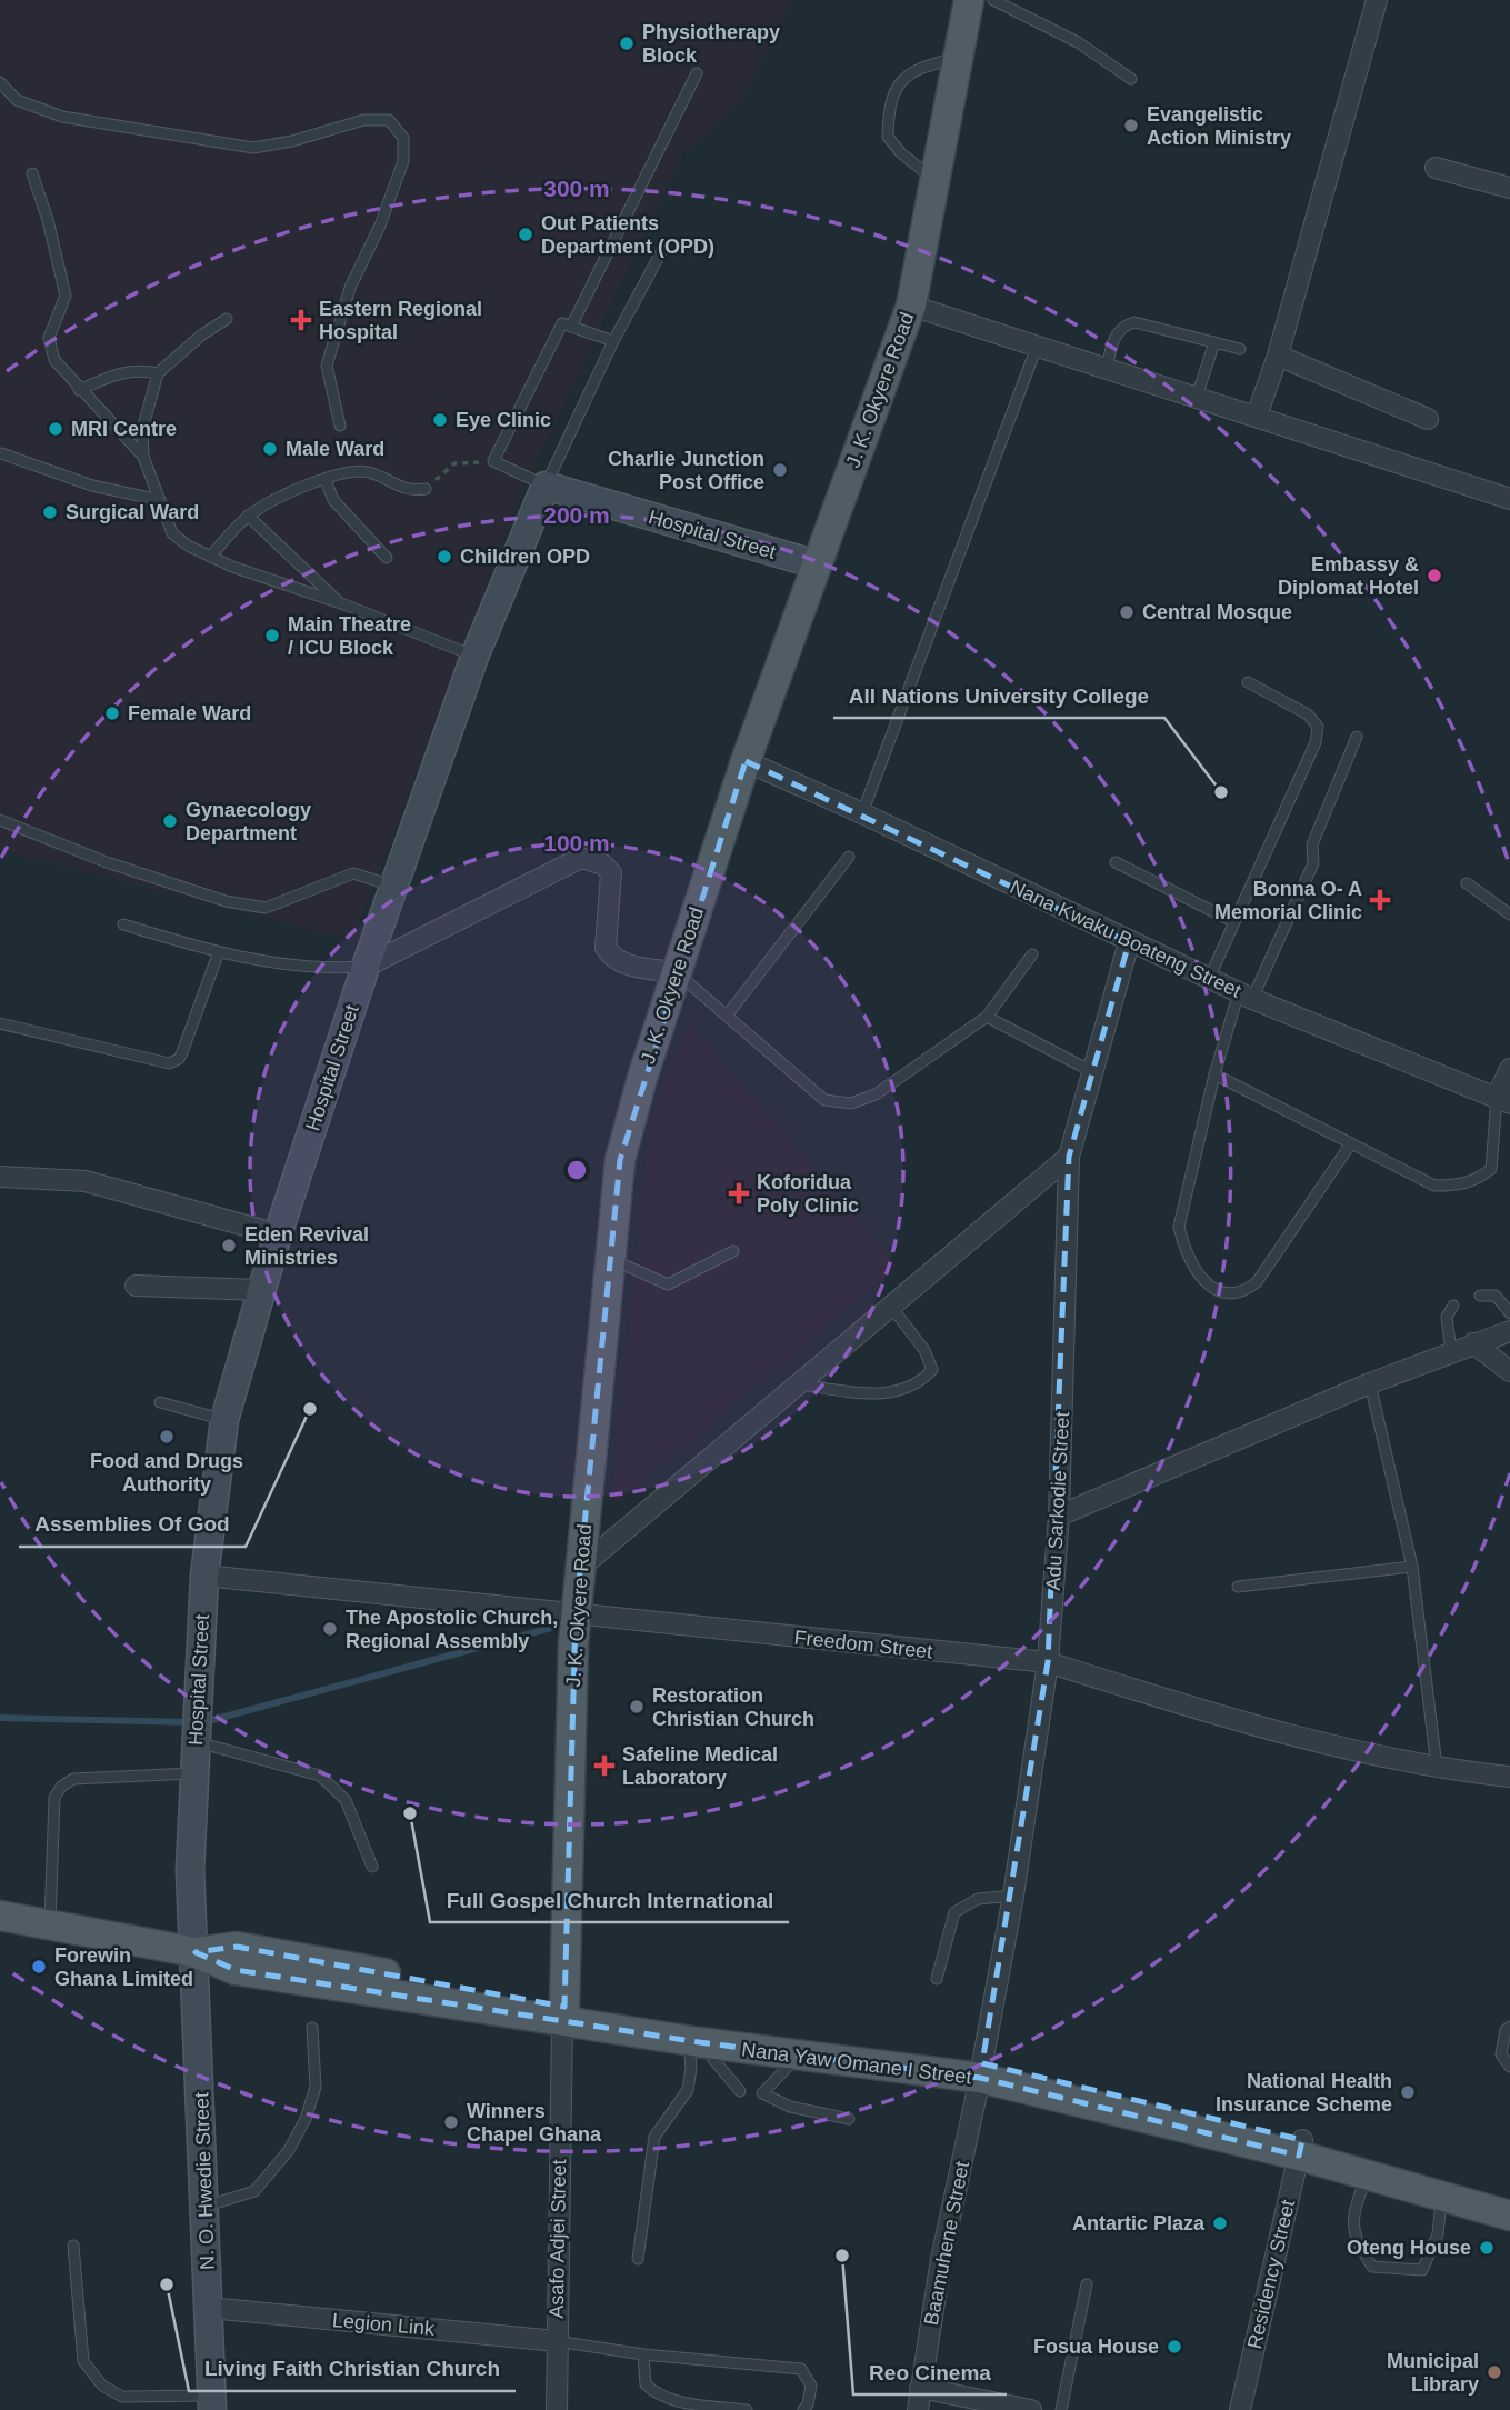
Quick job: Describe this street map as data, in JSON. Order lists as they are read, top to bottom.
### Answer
{
  "streets": {
    "main road": ["J. K. Okyere Road", "Nana Yaw Omane I Street"],
    "street": [
      "Hospital Street",
      "Nana Kwaku Boateng Street",
      "Adu Sarkodie Street",
      "Freedom Street",
      "N. O. Hwedie Street",
      "Asafo Adjei Street",
      "Baamuhene Street",
      "Residency Street",
      "Legion Link"
    ]
  },
  "crossings": [
    ["J. K. Okyere Road", "Hospital Street"],
    ["J. K. Okyere Road", "Nana Kwaku Boateng Street"],
    ["J. K. Okyere Road", "Freedom Street"],
    ["J. K. Okyere Road", "Nana Yaw Omane I Street"],
    ["J. K. Okyere Road", "Asafo Adjei Street"],
    ["Hospital Street", "Freedom Street"],
    ["Hospital Street", "Nana Yaw Omane I Street"],
    ["Hospital Street", "N. O. Hwedie Street"],
    ["Nana Kwaku Boateng Street", "Adu Sarkodie Street"],
    ["Adu Sarkodie Street", "Freedom Street"],
    ["Adu Sarkodie Street", "Nana Yaw Omane I Street"],
    ["Adu Sarkodie Street", "Baamuhene Street"],
    ["Nana Yaw Omane I Street", "N. O. Hwedie Street"],
    ["Nana Yaw Omane I Street", "Asafo Adjei Street"],
    ["Nana Yaw Omane I Street", "Baamuhene Street"],
    ["Nana Yaw Omane I Street", "Residency Street"],
    ["N. O. Hwedie Street", "Legion Link"],
    ["Asafo Adjei Street", "Legion Link"]
  ],
  "places": {
    "other": [
      "Physiotherapy Block",
      "Evangelistic Action Ministry",
      "Out Patients Department (OPD)",
      "Eye Clinic",
      "MRI Centre",
      "Male Ward",
      "Charlie Junction Post Office",
      "Surgical Ward",
      "Children OPD",
      "Embassy & Diplomat Hotel",
      "Central Mosque",
      "Main Theatre / ICU Block",
      "Female Ward",
      "All Nations University College",
      "Gynaecology Department",
      "Eden Revival Ministries",
      "Assemblies Of God",
      "Food and Drugs Authority",
      "The Apostolic Church, Regional Assembly",
      "Restoration Christian Church",
      "Full Gospel Church International",
      "Forewin Ghana Limited",
      "National Health Insurance Scheme",
      "Winners Chapel Ghana",
      "Antartic Plaza",
      "Oteng House",
      "Reo Cinema",
      "Living Faith Christian Church",
      "Fosua House",
      "Municipal Library"
    ],
    "health": [
      "Eastern Regional Hospital",
      "Bonna O- A Memorial Clinic",
      "Koforidua Poly Clinic",
      "Safeline Medical Laboratory"
    ]
  },
  "rings": ["300 m", "200 m", "100 m"]
}
